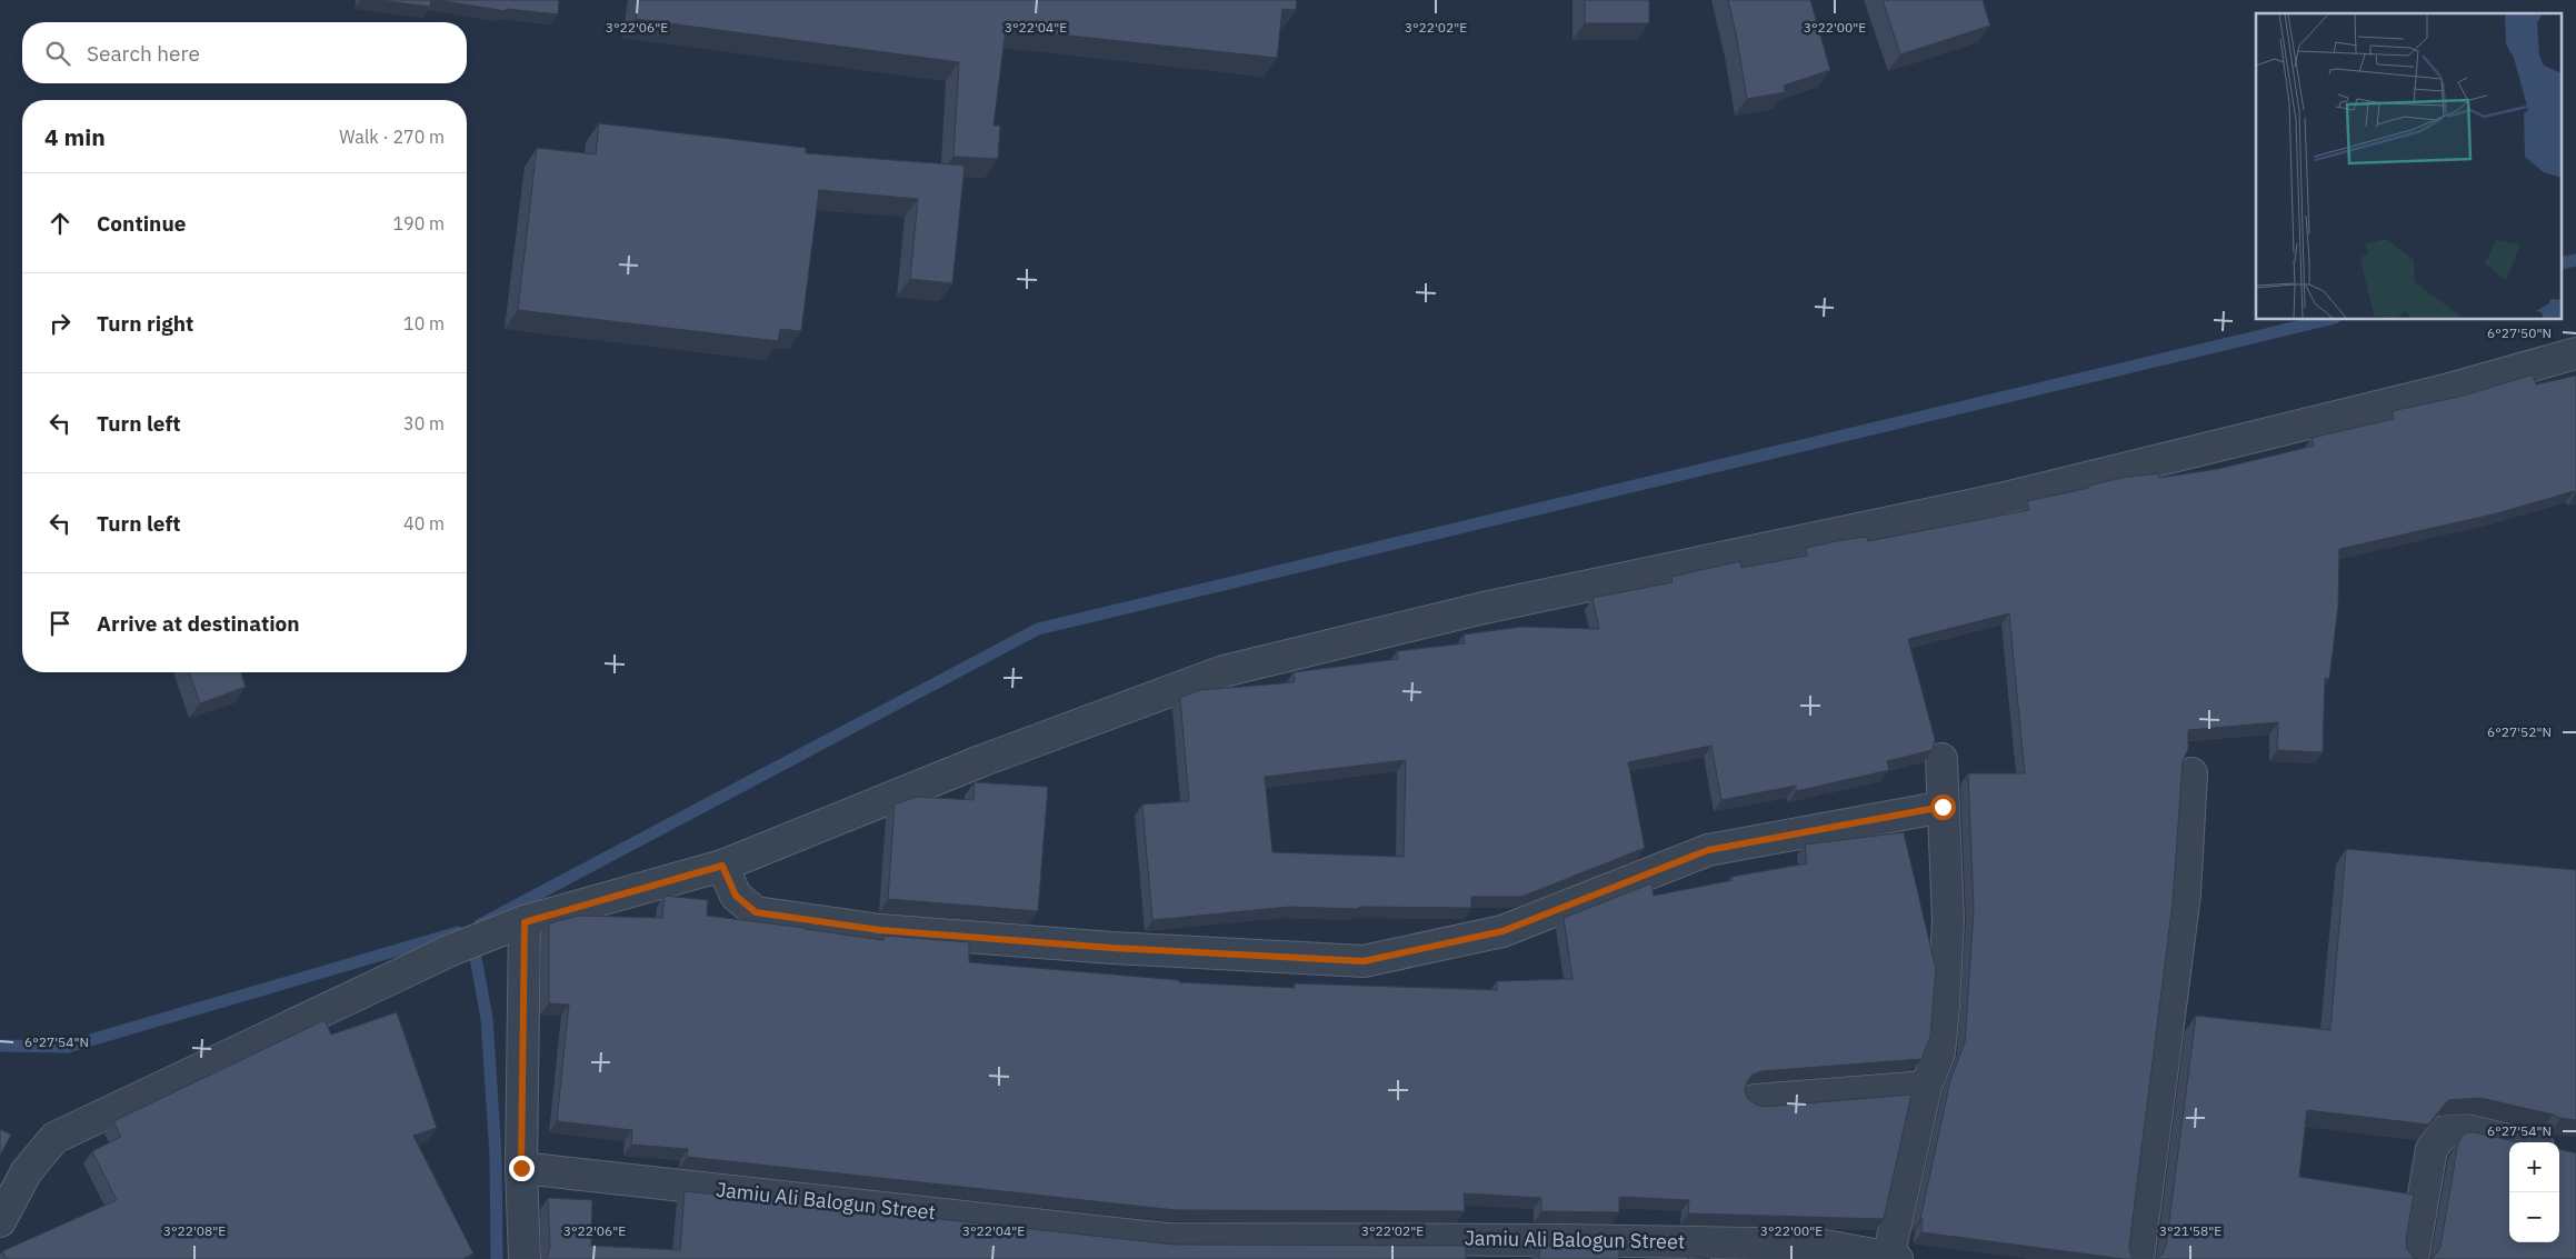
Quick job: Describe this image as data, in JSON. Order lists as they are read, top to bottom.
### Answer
{
  "streets": {
    "street": ["Jamiu Ali Balogun Street"]
  },
  "page": {
    "search": "Search here",
    "heading": ["4 min", "Walk · 270 m"],
    "list": [
      ["Continue", "190 m"],
      ["Turn right", "10 m"],
      ["Turn left", "30 m"],
      ["Turn left", "40 m"],
      "Arrive at destination"
    ],
    "map_buttons": ["+", "−"]
  },
  "coordinates": [
    "3°22'06\"E",
    "3°22'04\"E",
    "3°22'02\"E",
    "3°22'00\"E",
    "6°27'50\"N",
    "6°27'52\"N",
    "6°27'54\"N",
    "3°22'08\"E",
    "3°21'58\"E"
  ]
}
